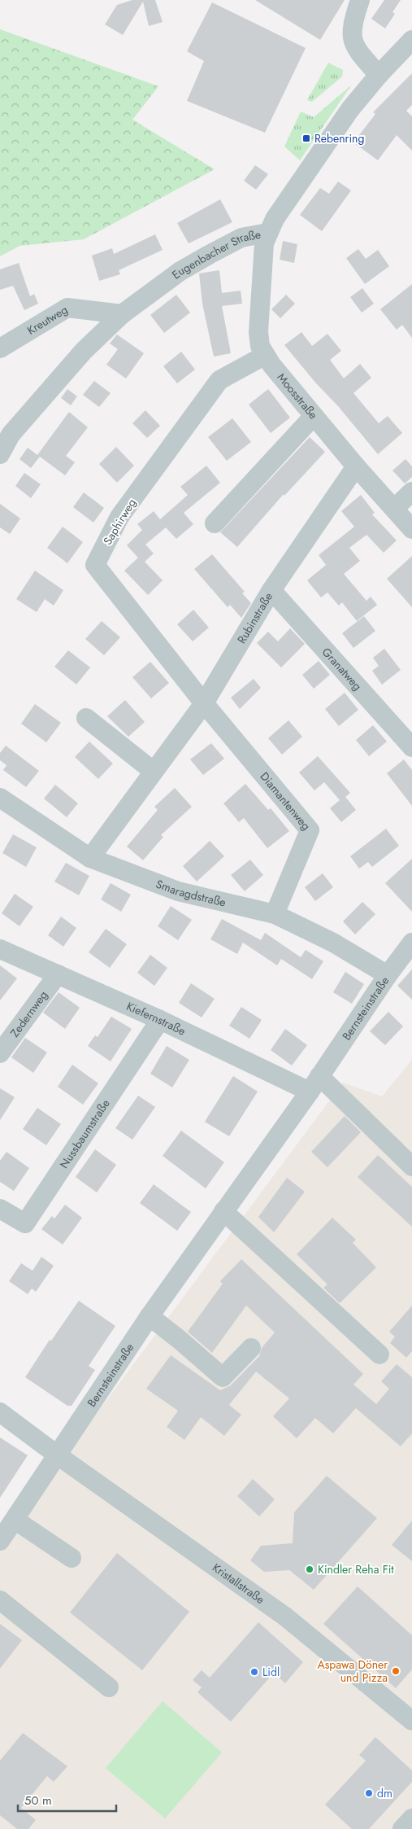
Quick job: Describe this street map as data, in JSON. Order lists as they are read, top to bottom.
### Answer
{
  "streets": {
    "street": [
      "Eugenbacher Straße",
      "Kreutweg",
      "Moosstraße",
      "Saphirweg",
      "Rubinstraße",
      "Granatweg",
      "Diamantenweg",
      "Smaragdstraße",
      "Bernsteinstraße",
      "Zedernweg",
      "Kiefernstraße",
      "Nussbaumstraße",
      "Kristallstraße"
    ]
  },
  "crossings": [
    ["Eugenbacher Straße", "Kreutweg"],
    ["Eugenbacher Straße", "Moosstraße"],
    ["Moosstraße", "Saphirweg"],
    ["Moosstraße", "Rubinstraße"],
    ["Saphirweg", "Rubinstraße"],
    ["Saphirweg", "Diamantenweg"],
    ["Rubinstraße", "Granatweg"],
    ["Rubinstraße", "Diamantenweg"],
    ["Rubinstraße", "Smaragdstraße"],
    ["Diamantenweg", "Smaragdstraße"],
    ["Smaragdstraße", "Bernsteinstraße"],
    ["Bernsteinstraße", "Kiefernstraße"],
    ["Bernsteinstraße", "Kristallstraße"],
    ["Zedernweg", "Kiefernstraße"],
    ["Kiefernstraße", "Nussbaumstraße"]
  ],
  "places": {
    "transit": ["Rebenring"],
    "other": [
      "Kindler Reha Fit",
      "Aspawa Döner und Pizza",
      "Lidl",
      "dm"
    ]
  },
  "scale_bar": "50 m"
}
